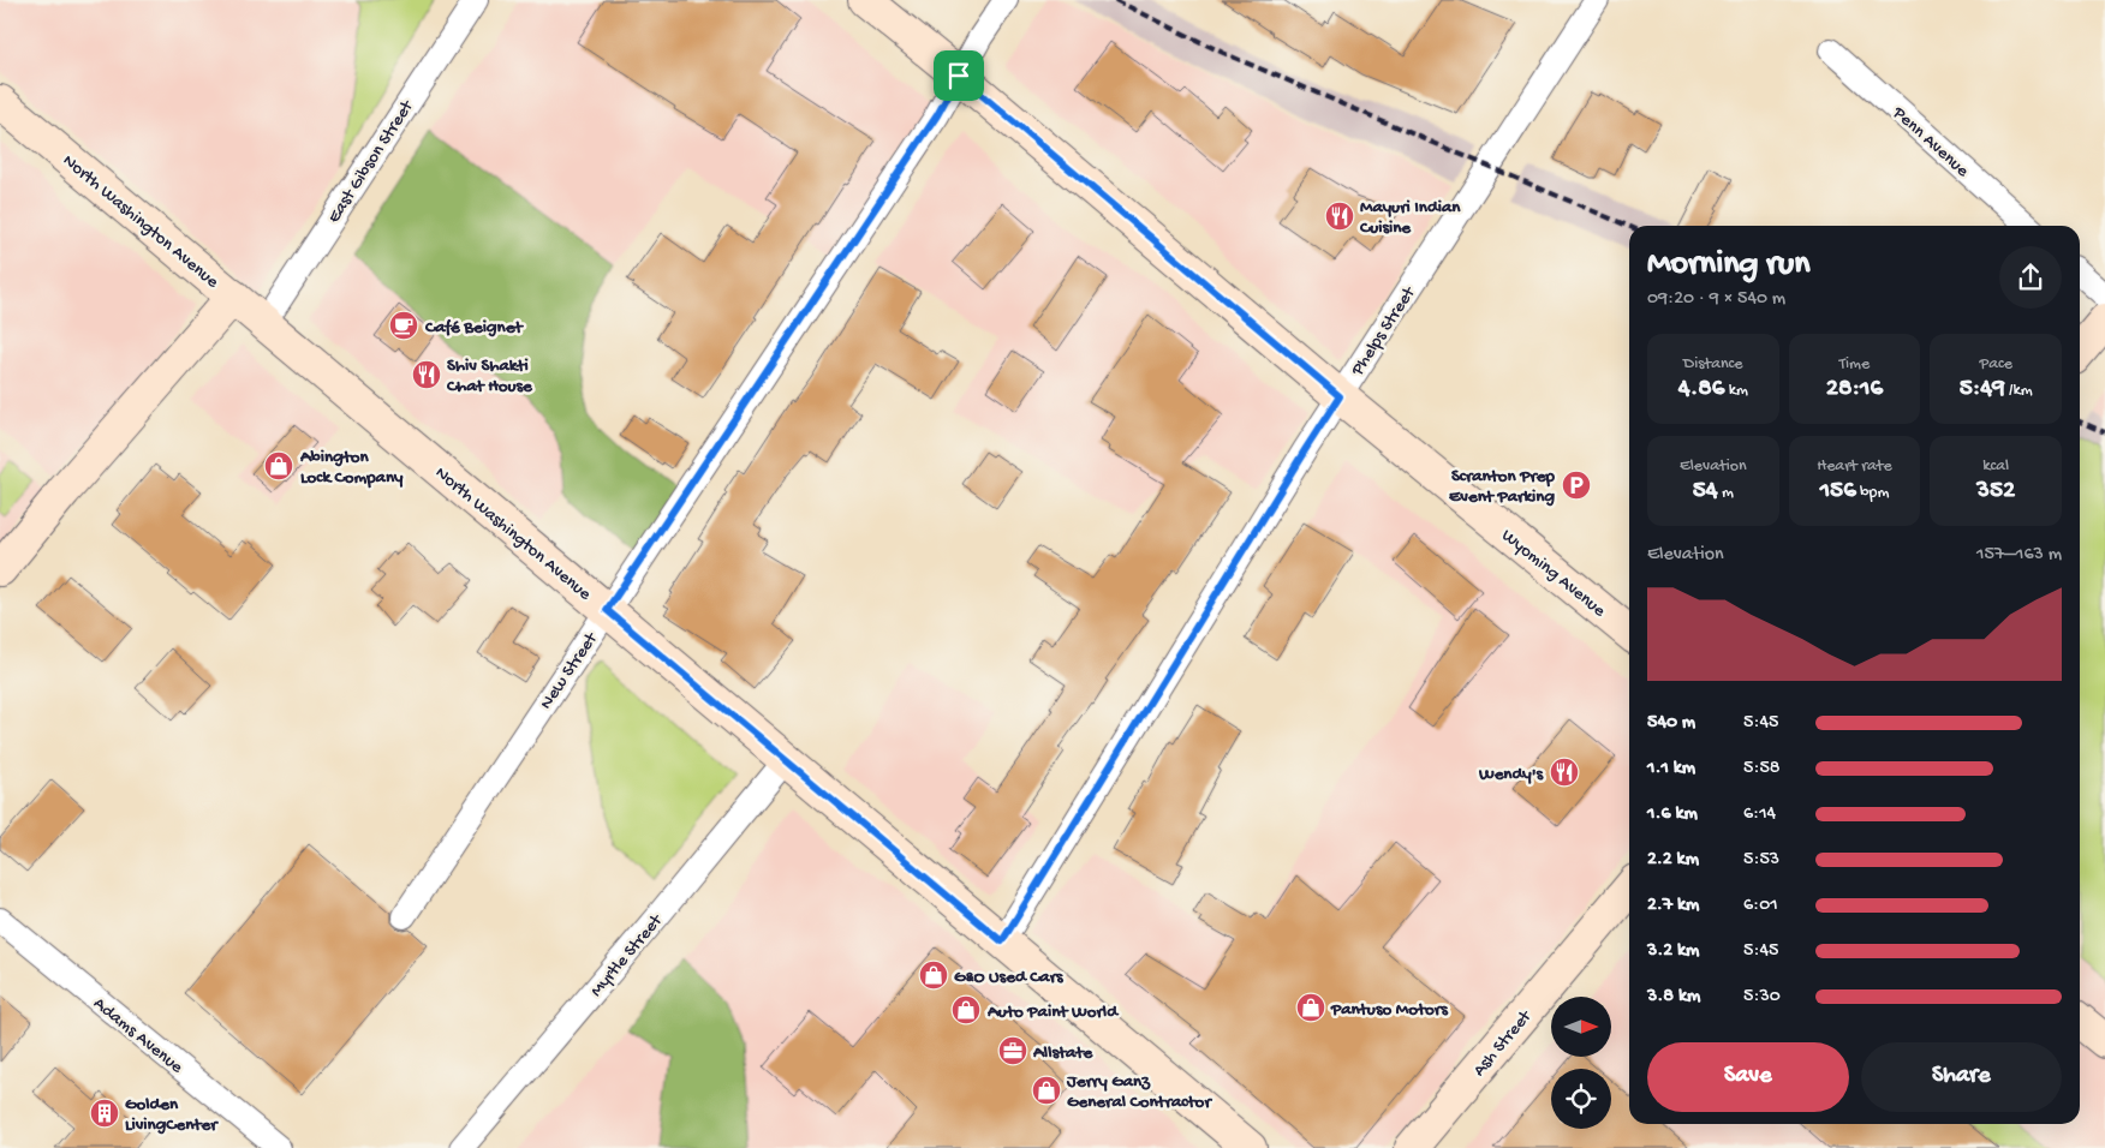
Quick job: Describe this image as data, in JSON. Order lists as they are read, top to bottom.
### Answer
{
  "streets": {
    "street": [
      "Penn Avenue",
      "East Gibson Street",
      "North Washington Avenue",
      "Phelps Street",
      "Wyoming Avenue",
      "New Street",
      "Myrtle Street",
      "Adams Avenue",
      "Ash Street"
    ]
  },
  "crossings": [
    ["East Gibson Street", "North Washington Avenue"],
    ["North Washington Avenue", "Phelps Street"],
    ["North Washington Avenue", "New Street"],
    ["North Washington Avenue", "Myrtle Street"],
    ["Phelps Street", "Wyoming Avenue"],
    ["Wyoming Avenue", "New Street"]
  ],
  "places": {
    "restaurant": ["Mayuri Indian Cuisine", "Shiv Shakti Chat House", "Wendy's"],
    "cafe": ["Café Beignet"],
    "shop": [
      "Abington Lock Company",
      "G&O Used Cars",
      "Pantuso Motors",
      "Auto Paint World",
      "Jerry Ganz General Contractor"
    ],
    "parking": ["Scranton Prep Event Parking"],
    "office": ["Allstate"],
    "building": ["Golden LivingCenter"]
  },
  "north": "right",
  "page": {
    "heading": ["Morning run", "09:20 · 9 × 540 m"],
    "stats": [
      ["Distance", "4.86 km"],
      ["Time", "28:16"],
      ["Pace", "5:49 /km"],
      ["Elevation", "54 m"],
      ["Heart rate", "156 bpm"],
      ["kcal", "352"]
    ],
    "chart": ["Elevation", "157–163 m"],
    "list": [
      {
        "name": "540 m",
        "note": "5:45"
      },
      {
        "name": "1.1 km",
        "note": "5:58"
      },
      {
        "name": "1.6 km",
        "note": "6:14"
      },
      {
        "name": "2.2 km",
        "note": "5:53"
      },
      {
        "name": "2.7 km",
        "note": "6:01"
      },
      {
        "name": "3.2 km",
        "note": "5:45"
      },
      {
        "name": "3.8 km",
        "note": "5:30"
      }
    ],
    "buttons": ["Save", "Share"]
  }
}
